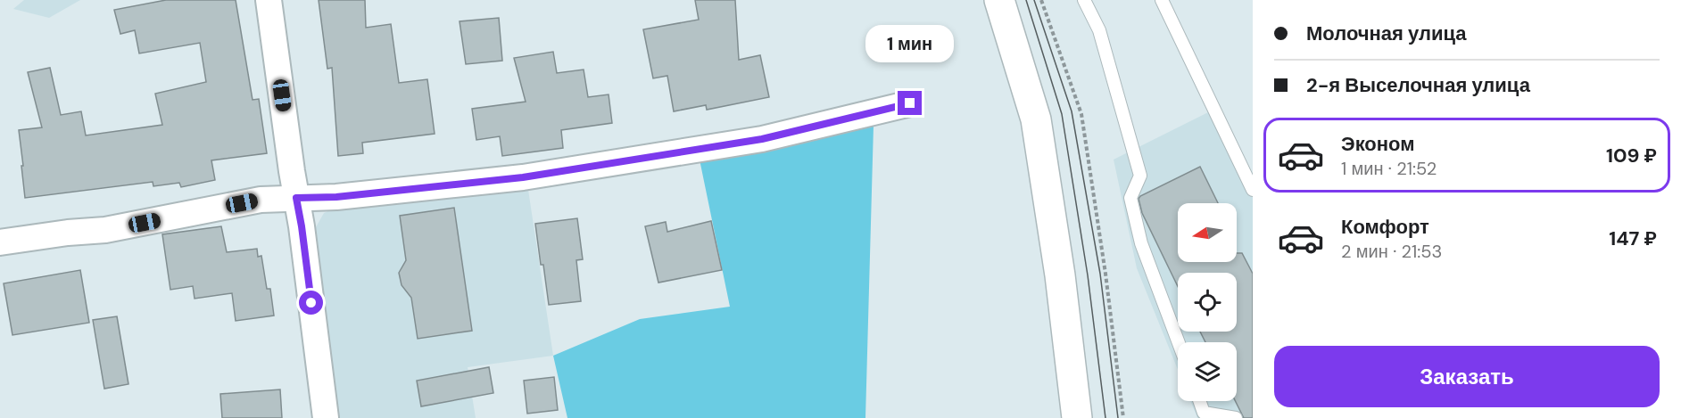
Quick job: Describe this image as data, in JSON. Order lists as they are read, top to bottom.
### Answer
{
  "north": "left",
  "page": {
    "banner": ["Молочная улица", "2-я Выселочная улица"],
    "bubble": "1 мин",
    "list": [
      {
        "name": "Эконом",
        "note": "1 мин · 21:52",
        "value": "109 ₽"
      },
      {
        "name": "Комфорт",
        "note": "2 мин · 21:53",
        "value": "147 ₽"
      }
    ],
    "buttons": "Заказать"
  }
}
